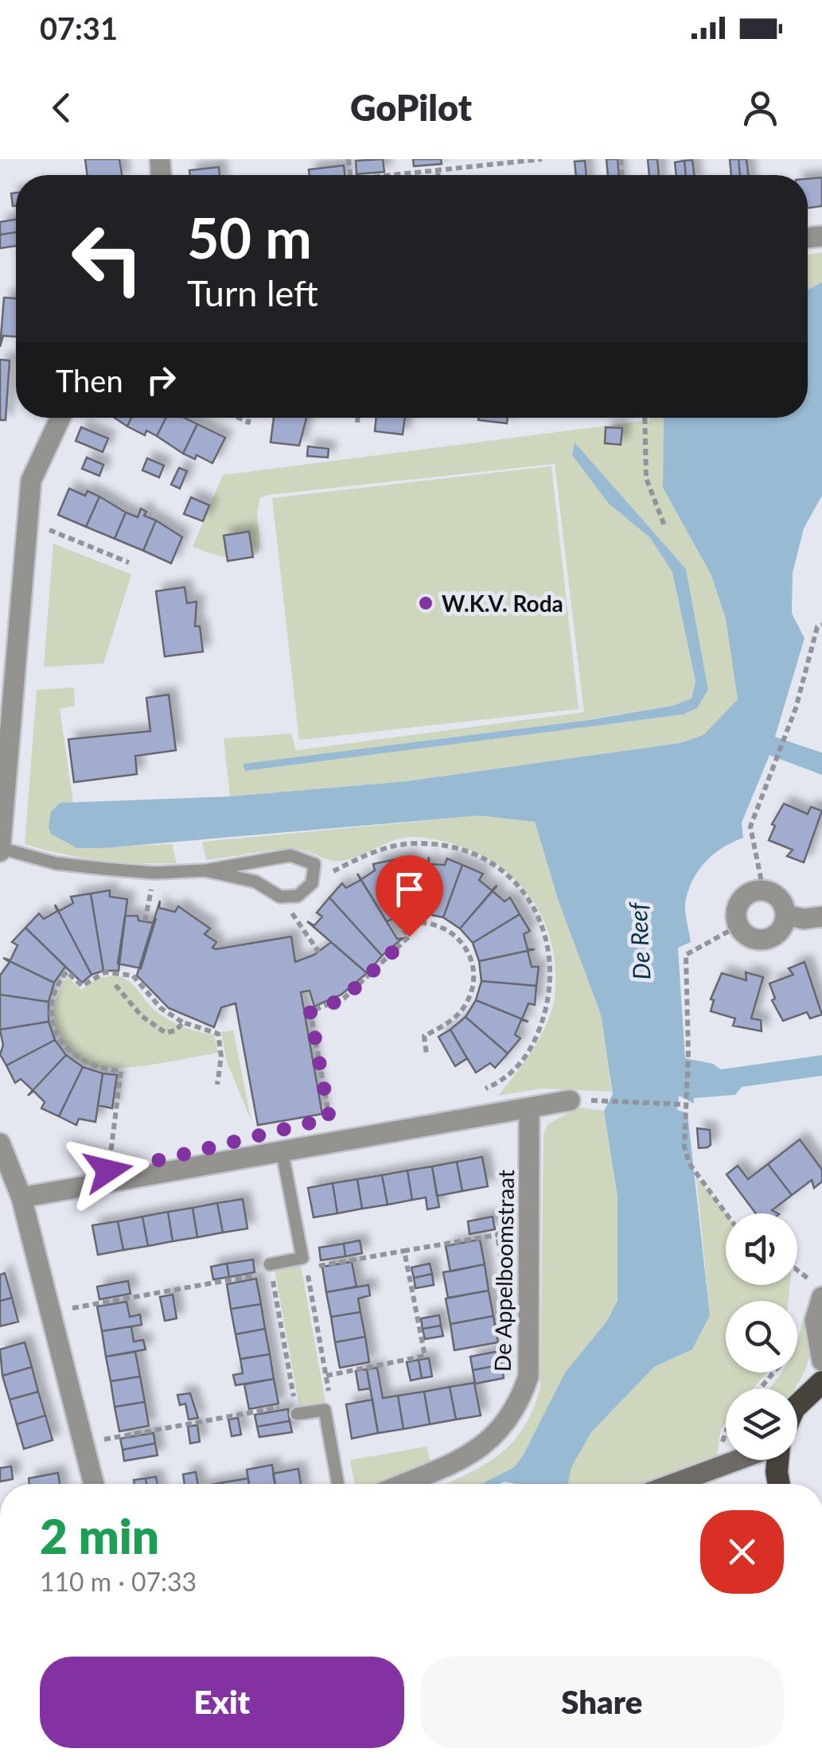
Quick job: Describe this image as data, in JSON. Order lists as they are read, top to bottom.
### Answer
{
  "streets": {
    "street": ["De Appelboomstraat"]
  },
  "water": ["De Reef"],
  "places": ["W.K.V. Roda"],
  "page": {
    "status": "07:31",
    "header": "GoPilot",
    "turn": ["50 m", "Turn left"],
    "then": "Then",
    "heading": ["2 min", "110 m · 07:33"],
    "buttons": ["Exit", "Share"]
  }
}
